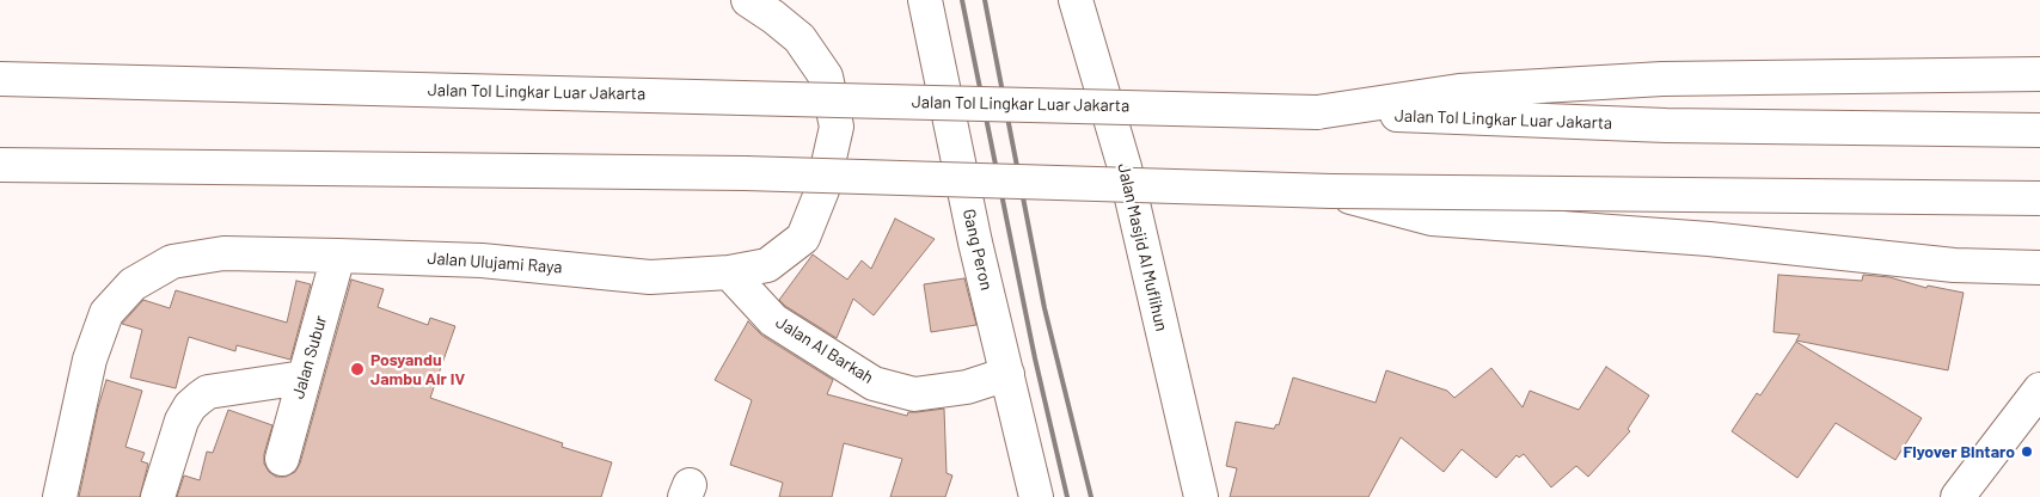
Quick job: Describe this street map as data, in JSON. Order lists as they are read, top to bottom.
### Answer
{
  "streets": {
    "main road": [
      "Jalan Tol Lingkar Luar Jakarta",
      "Jalan Masjid Al Muflihun",
      "Gang Peron",
      "Jalan Ulujami Raya",
      "Jalan Al Barkah",
      "Jalan Subur"
    ]
  },
  "crossings": [
    ["Gang Peron", "Jalan Al Barkah"],
    ["Jalan Ulujami Raya", "Jalan Al Barkah"],
    ["Jalan Ulujami Raya", "Jalan Subur"]
  ],
  "places": ["Posyandu Jambu Air IV", "Flyover Bintaro"]
}
